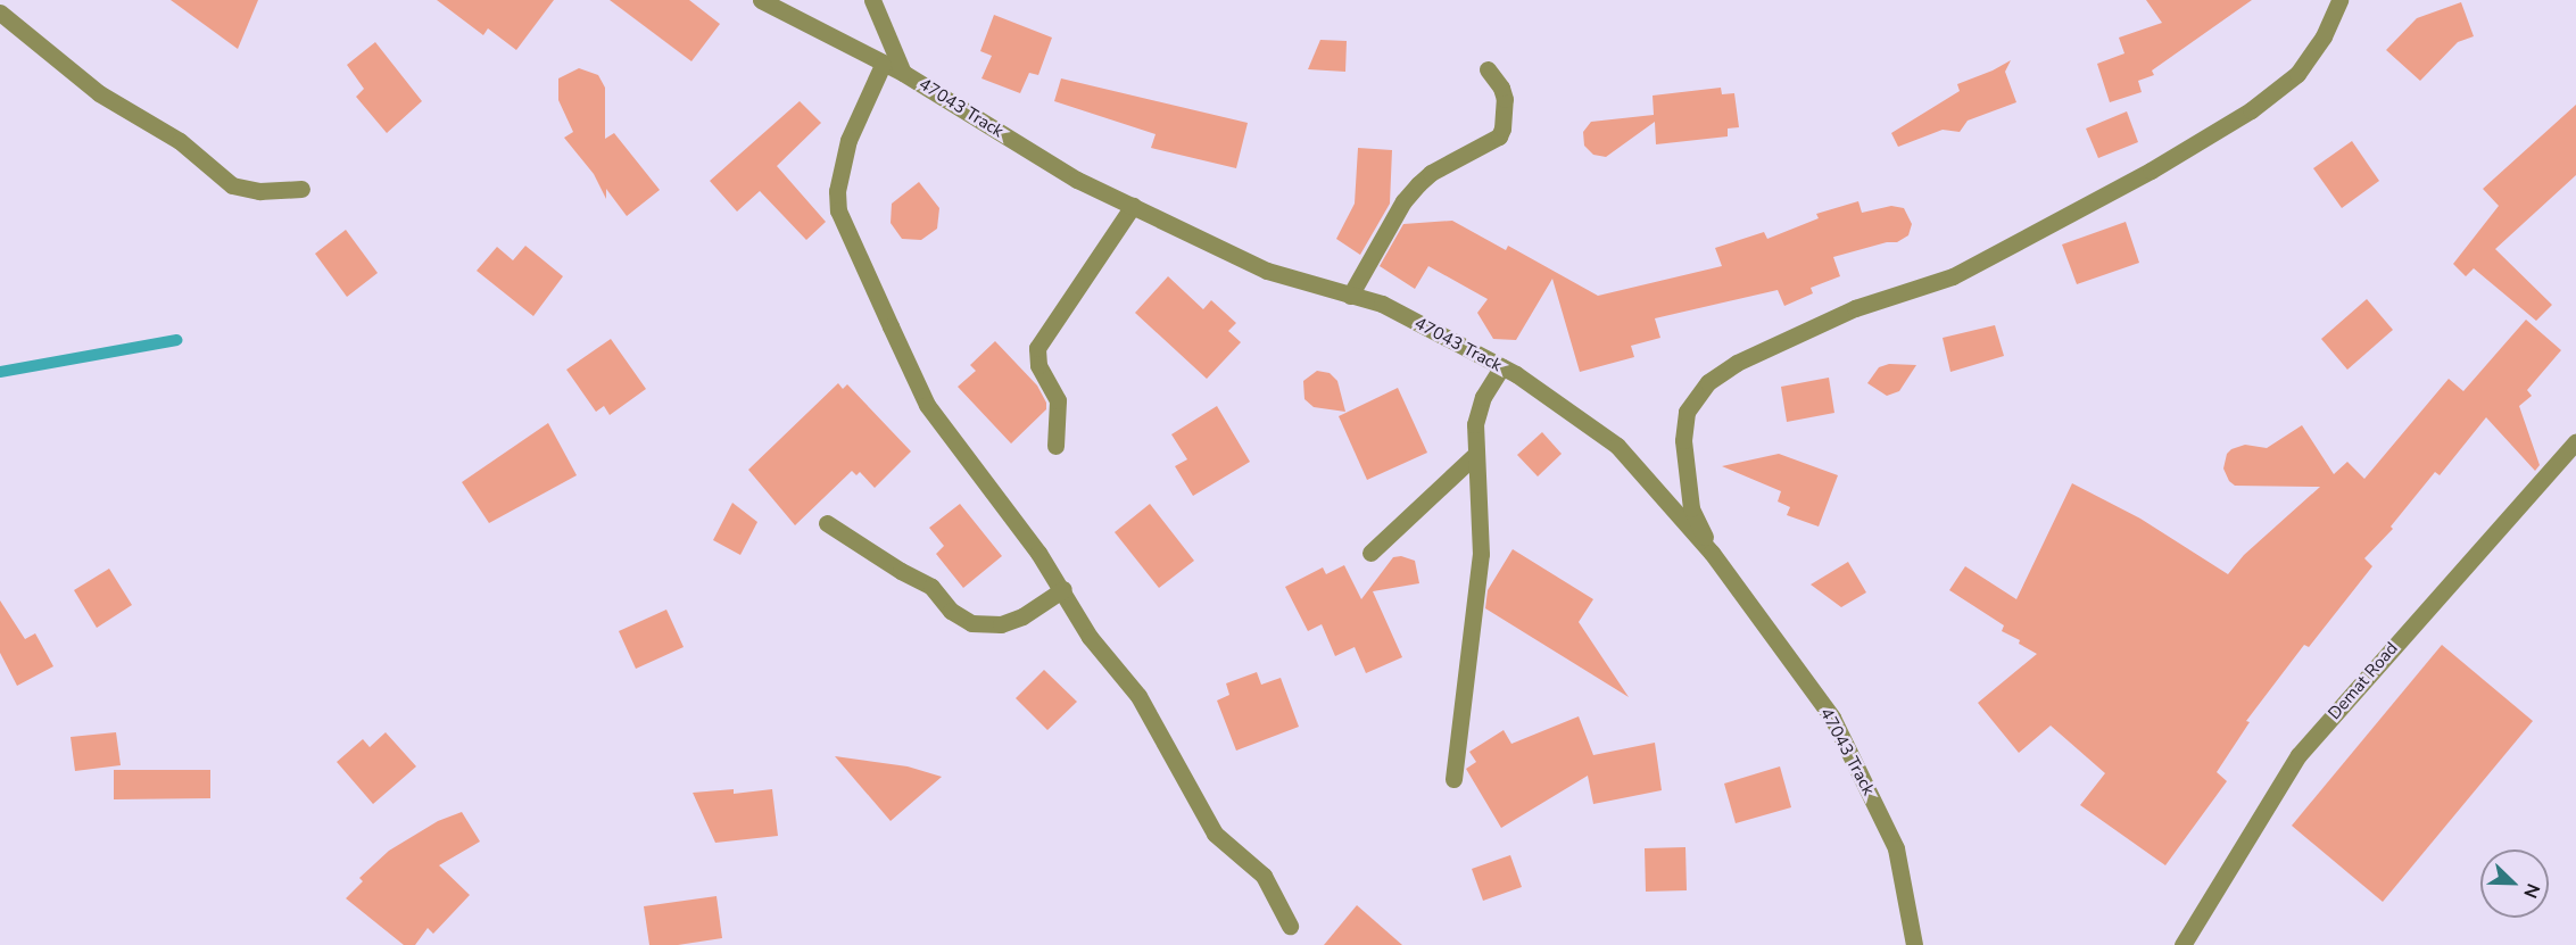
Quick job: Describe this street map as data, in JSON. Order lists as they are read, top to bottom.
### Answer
{
  "streets": {
    "street": ["47043 Track", "Demat Road"]
  },
  "north": "bottom right"
}
